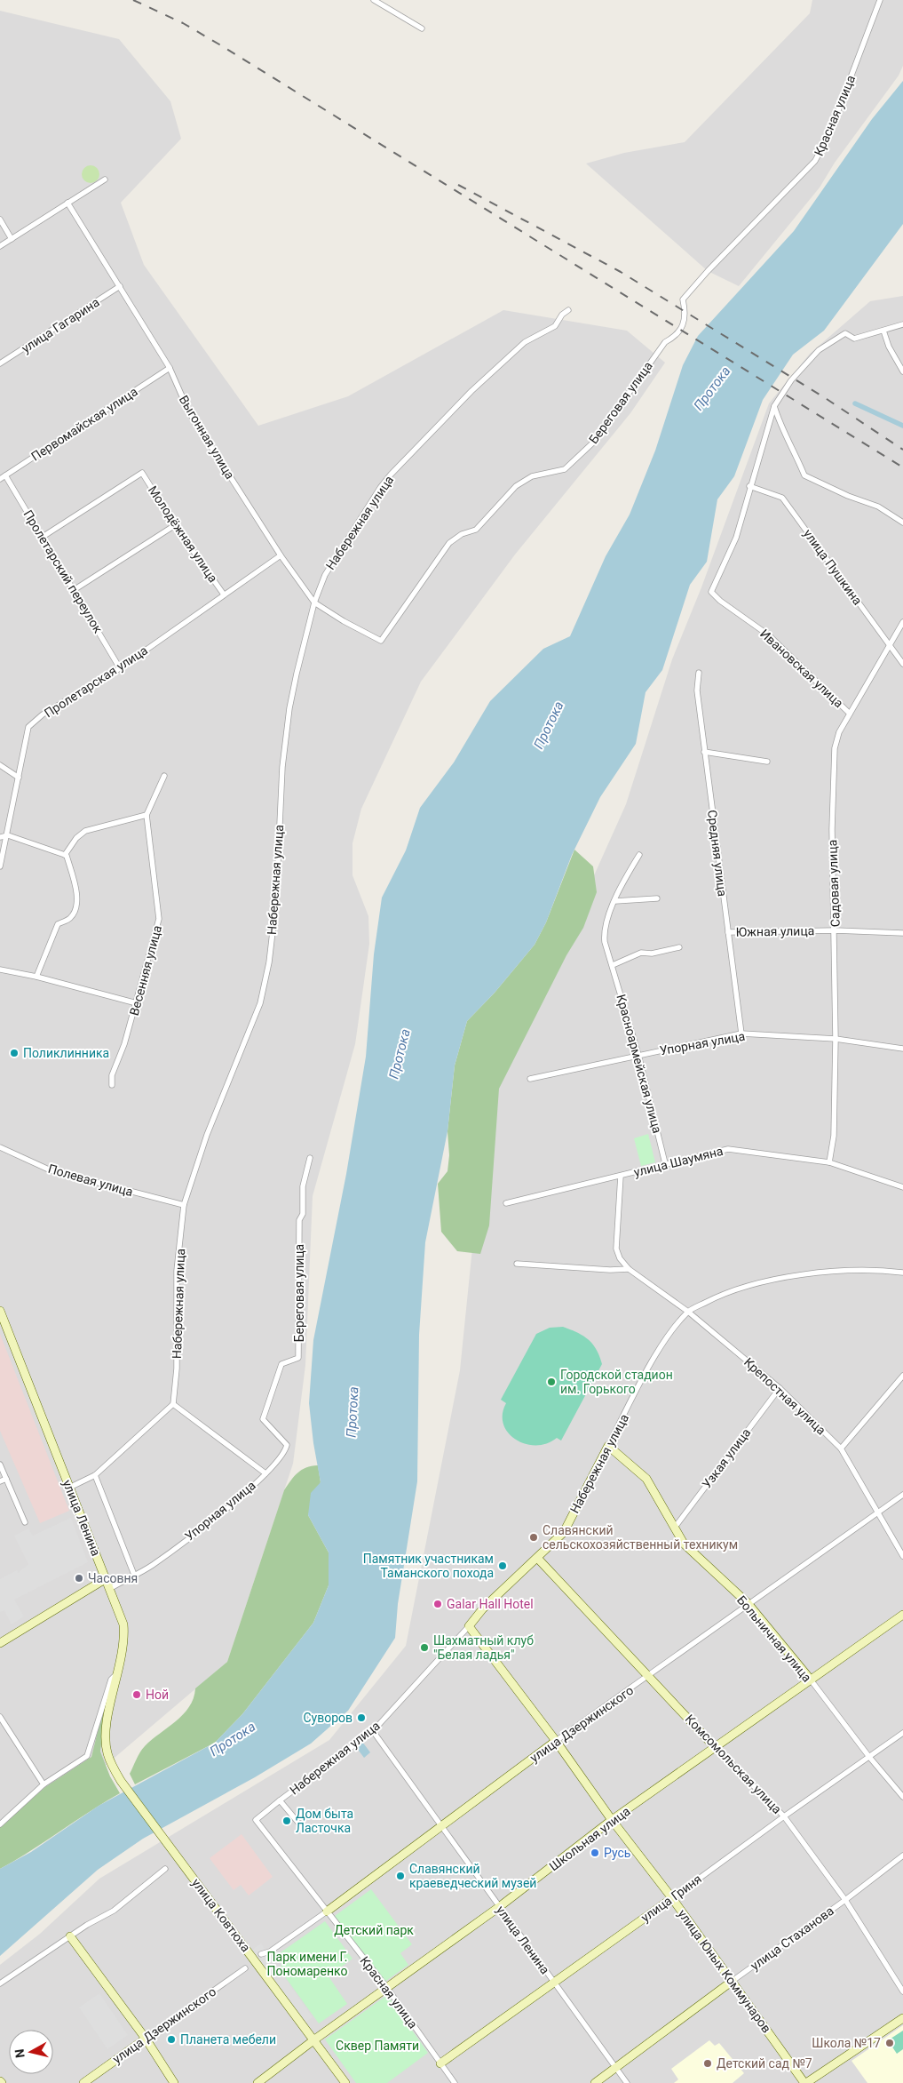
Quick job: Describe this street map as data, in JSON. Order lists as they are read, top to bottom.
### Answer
{
  "streets": {
    "street": [
      "Красная улица",
      "улица Гагарина",
      "Береговая улица",
      "Первомайская улица",
      "Выгонная улица",
      "Набережная улица",
      "Молодёжная улица",
      "улица Пушкина",
      "Пролетарский переулок",
      "Ивановская улица",
      "Пролетарская улица",
      "Средняя улица",
      "Садовая улица",
      "Южная улица",
      "Весенняя улица",
      "Упорная улица",
      "Красноармейская улица",
      "улица Шаумяна",
      "Полевая улица",
      "Крепостная улица",
      "Узкая улица",
      "улица Ленина",
      "Больничная улица",
      "улица Дзержинского",
      "Комсомольская улица",
      "Школьная улица",
      "улица Гриня",
      "улица Ковтюха",
      "улица Стаханова",
      "улица Юных Коммунаров"
    ]
  },
  "crossings": [
    ["Красная улица", "Береговая улица"],
    ["Красная улица", "Набережная улица"],
    ["Красная улица", "улица Дзержинского"],
    ["Красная улица", "Школьная улица"],
    ["Красная улица", "улица Гриня"],
    ["улица Гагарина", "Выгонная улица"],
    ["Береговая улица", "Выгонная улица"],
    ["Береговая улица", "Упорная улица"],
    ["Первомайская улица", "Выгонная улица"],
    ["Первомайская улица", "Пролетарский переулок"],
    ["Выгонная улица", "Набережная улица"],
    ["Выгонная улица", "Пролетарская улица"],
    ["Набережная улица", "Полевая улица"],
    ["Набережная улица", "Крепостная улица"],
    ["Набережная улица", "улица Ленина"],
    ["Набережная улица", "Больничная улица"],
    ["Набережная улица", "Комсомольская улица"],
    ["Набережная улица", "улица Юных Коммунаров"],
    ["Молодёжная улица", "Пролетарский переулок"],
    ["Молодёжная улица", "Пролетарская улица"],
    ["улица Пушкина", "Ивановская улица"],
    ["улица Пушкина", "Садовая улица"],
    ["Пролетарский переулок", "Пролетарская улица"],
    ["Ивановская улица", "Садовая улица"],
    ["Средняя улица", "Южная улица"],
    ["Средняя улица", "Упорная улица"],
    ["Садовая улица", "Южная улица"],
    ["Садовая улица", "Упорная улица"],
    ["Садовая улица", "улица Шаумяна"],
    ["Упорная улица", "Красноармейская улица"],
    ["Упорная улица", "улица Ленина"],
    ["Красноармейская улица", "улица Шаумяна"],
    ["улица Шаумяна", "Крепостная улица"],
    ["Крепостная улица", "Узкая улица"],
    ["Крепостная улица", "улица Дзержинского"],
    ["Узкая улица", "Больничная улица"],
    ["улица Ленина", "улица Дзержинского"],
    ["улица Ленина", "Школьная улица"],
    ["улица Ленина", "улица Гриня"],
    ["улица Ленина", "улица Ковтюха"],
    ["улица Ленина", "улица Стаханова"],
    ["Больничная улица", "улица Дзержинского"],
    ["Больничная улица", "Школьная улица"],
    ["Больничная улица", "улица Гриня"],
    ["улица Дзержинского", "Комсомольская улица"],
    ["улица Дзержинского", "улица Юных Коммунаров"],
    ["Комсомольская улица", "Школьная улица"],
    ["Комсомольская улица", "улица Гриня"],
    ["Комсомольская улица", "улица Стаханова"],
    ["Школьная улица", "улица Ковтюха"],
    ["Школьная улица", "улица Юных Коммунаров"],
    ["улица Гриня", "улица Юных Коммунаров"],
    ["улица Стаханова", "улица Юных Коммунаров"]
  ],
  "water": ["Протока"],
  "parks": ["Детский парк", "Парк имени Г. Пономаренко", "Сквер Памяти"],
  "places": [
    "Поликлинника",
    "Городской cтадион им. Горького",
    "Славянский сельскохозяйственный техникум",
    "Памятник участникам Таманского похода",
    "Часовня",
    "Galar Hall Hotel",
    "Шахматный клуб \"Белая ладья\"",
    "Ной",
    "Суворов",
    "Дом быта Ласточка",
    "Русь",
    "Славянский краеведческий музей",
    "Планета мебели",
    "Школа №17",
    "Детский сад №7"
  ],
  "north": "left"
}
